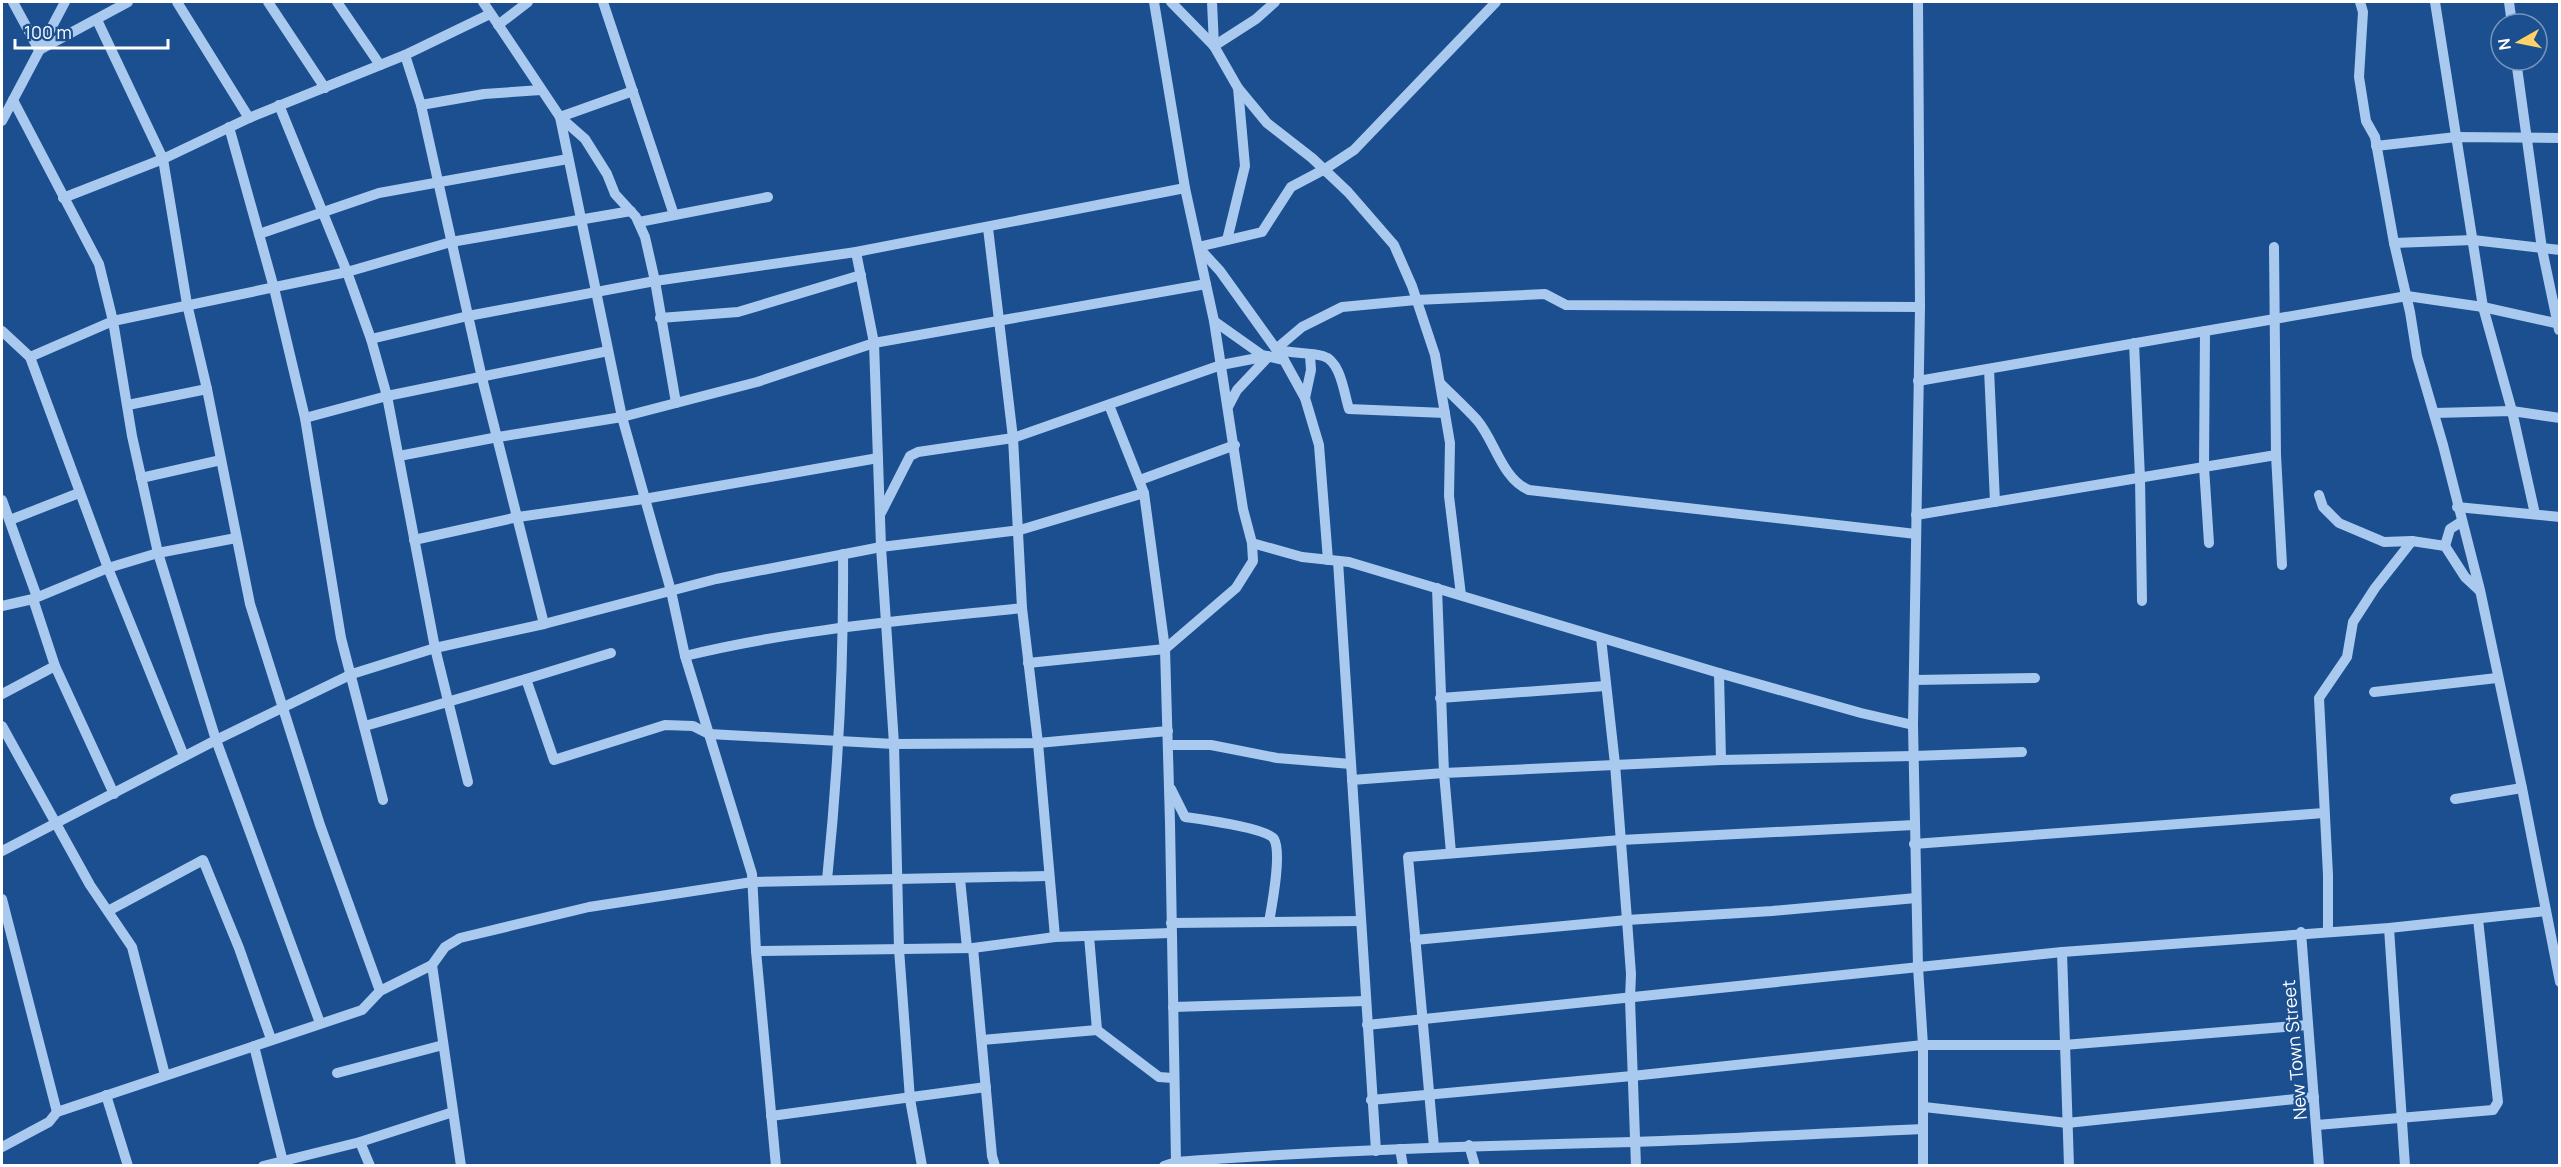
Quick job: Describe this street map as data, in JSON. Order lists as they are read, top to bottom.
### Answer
{
  "streets": {
    "street": ["New Town Street"]
  },
  "scale_bar": "100 m",
  "north": "left"
}
